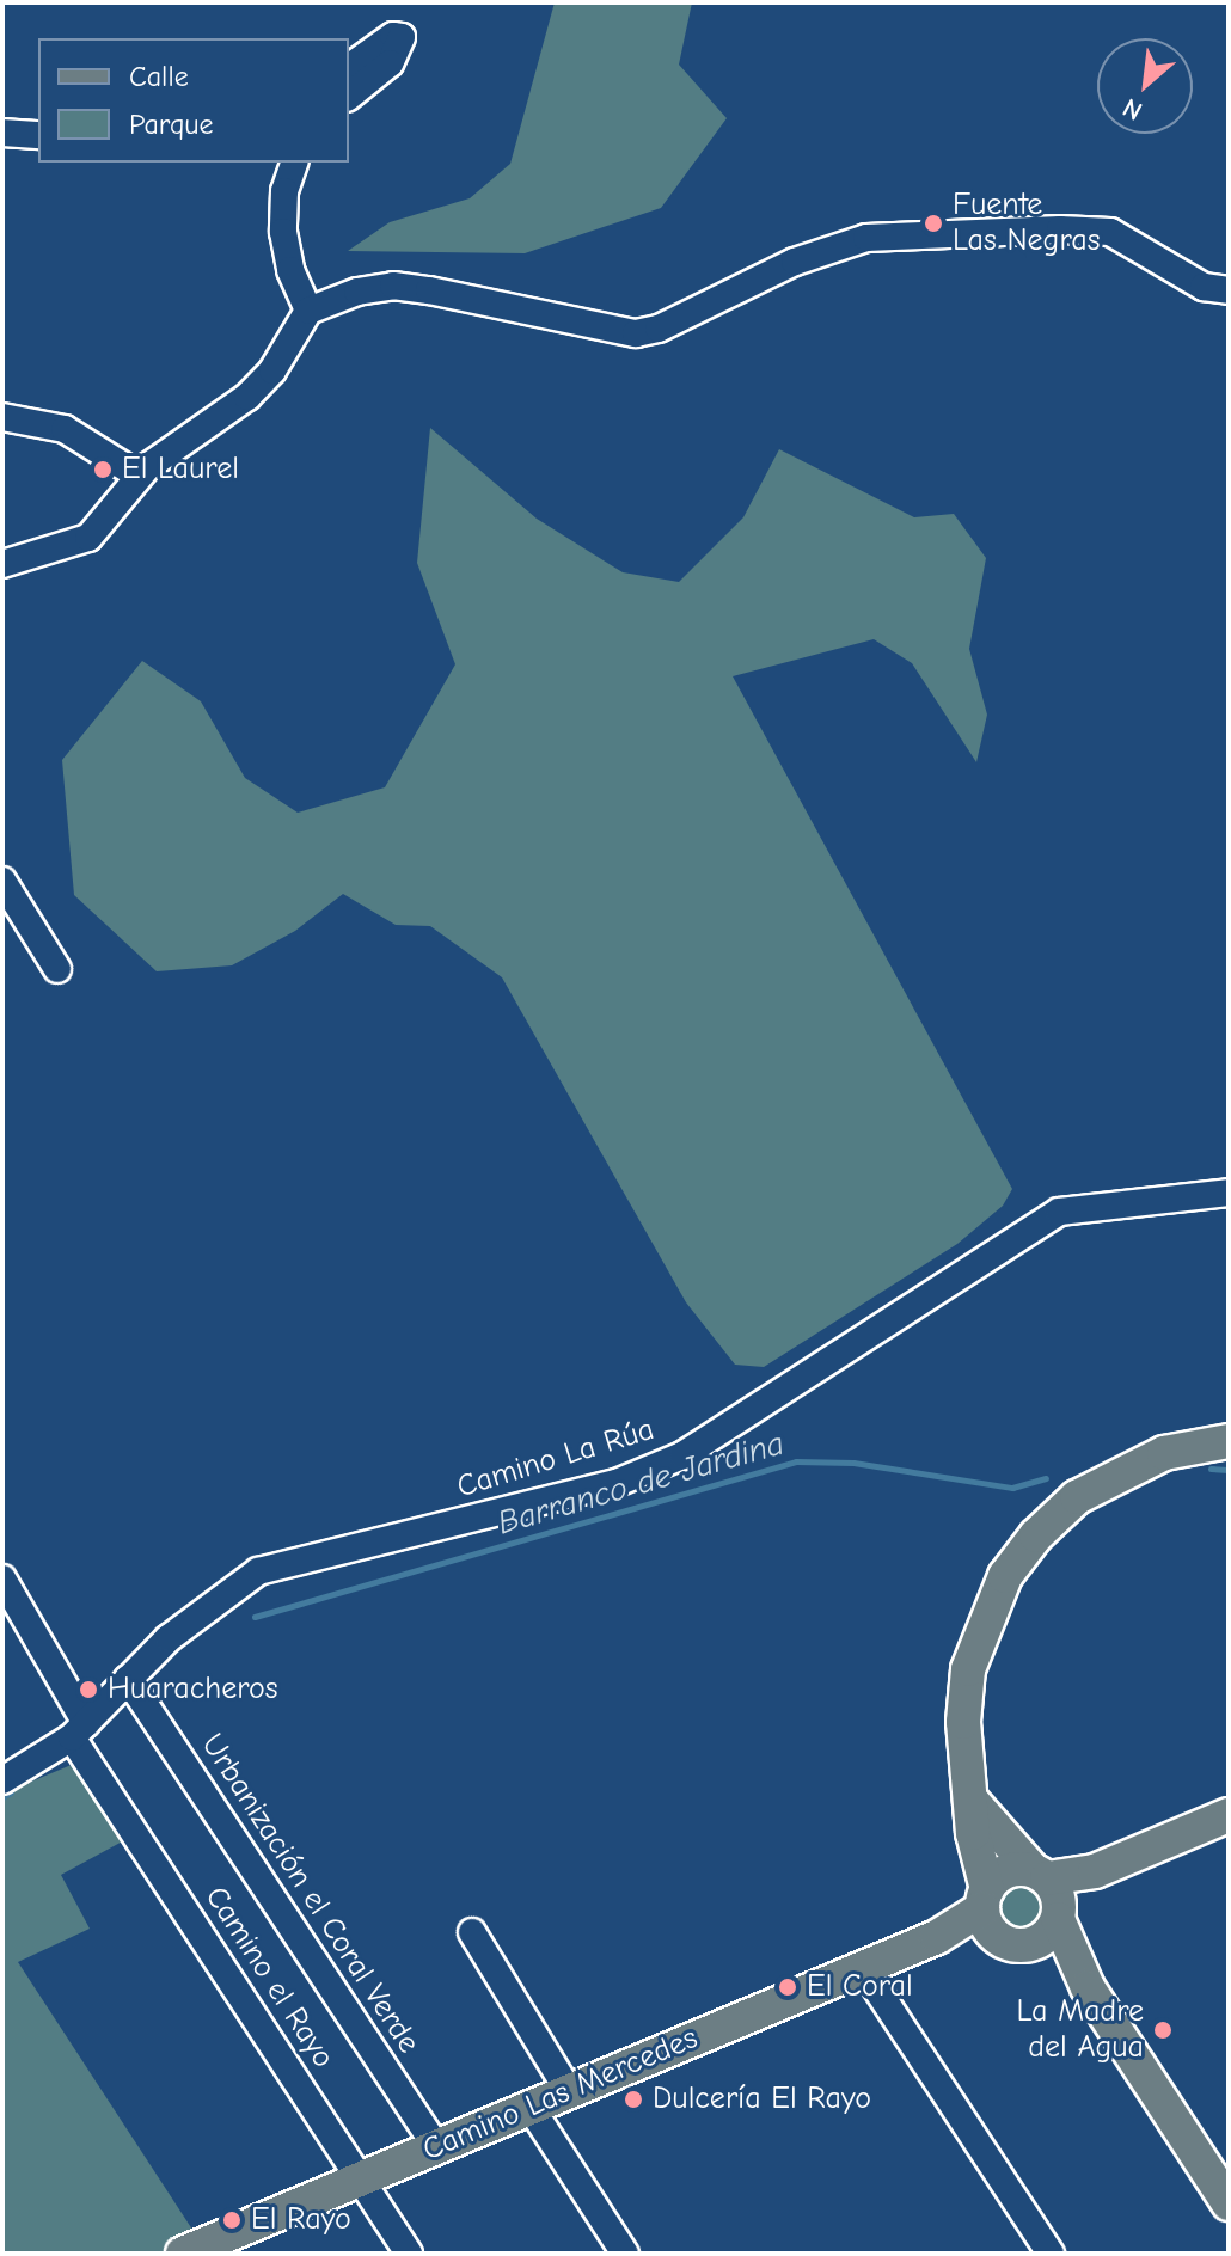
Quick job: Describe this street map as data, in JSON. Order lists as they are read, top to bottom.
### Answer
{
  "streets": {
    "main road": ["Camino Las Mercedes"],
    "street": ["Camino La Rúa", "Urbanización el Coral Verde", "Camino el Rayo"]
  },
  "crossings": [
    ["Camino La Rúa", "Urbanización el Coral Verde"],
    ["Camino La Rúa", "Camino el Rayo"],
    ["Urbanización el Coral Verde", "Camino Las Mercedes"],
    ["Camino el Rayo", "Camino Las Mercedes"]
  ],
  "water": ["Barranco de Jardina"],
  "places": [
    "Fuente Las Negras",
    "El Laurel",
    "Huaracheros",
    "El Coral",
    "La Madre del Agua",
    "Dulcería El Rayo",
    "El Rayo"
  ],
  "legend": ["Calle", "Parque"],
  "north": "bottom left"
}
